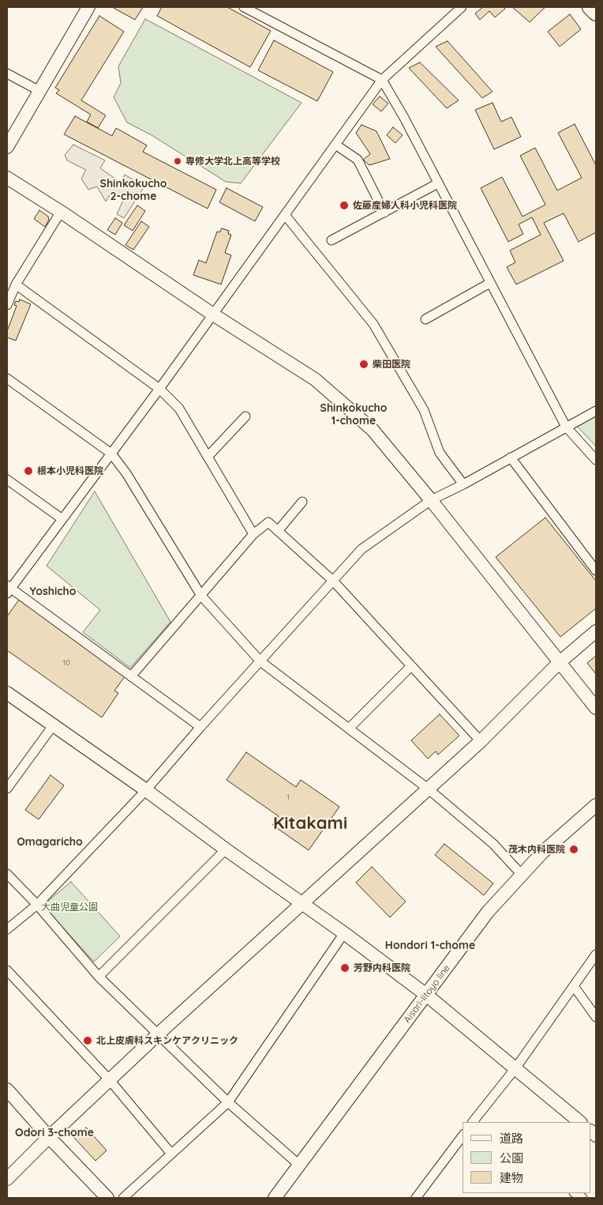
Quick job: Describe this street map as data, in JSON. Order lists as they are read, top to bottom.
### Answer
{
  "streets": {
    "street": ["Aisari-Iitoyo line"]
  },
  "districts": [
    "Shinkokucho 2-chome",
    "Shinkokucho 1-chome",
    "Yoshicho",
    "Kitakami",
    "Omagaricho",
    "Hondori 1-chome",
    "Odori 3-chome"
  ],
  "parks": ["大曲児童公園"],
  "places": [
    "専修大学北上高等学校",
    "佐藤産婦人科小児科医院",
    "柴田医院",
    "根本小児科医院",
    "茂木内科医院",
    "芳野内科医院",
    "北上皮膚科スキンケアクリニック"
  ],
  "house_numbers": ["10", "1"],
  "legend": ["道路", "公園", "建物"]
}
